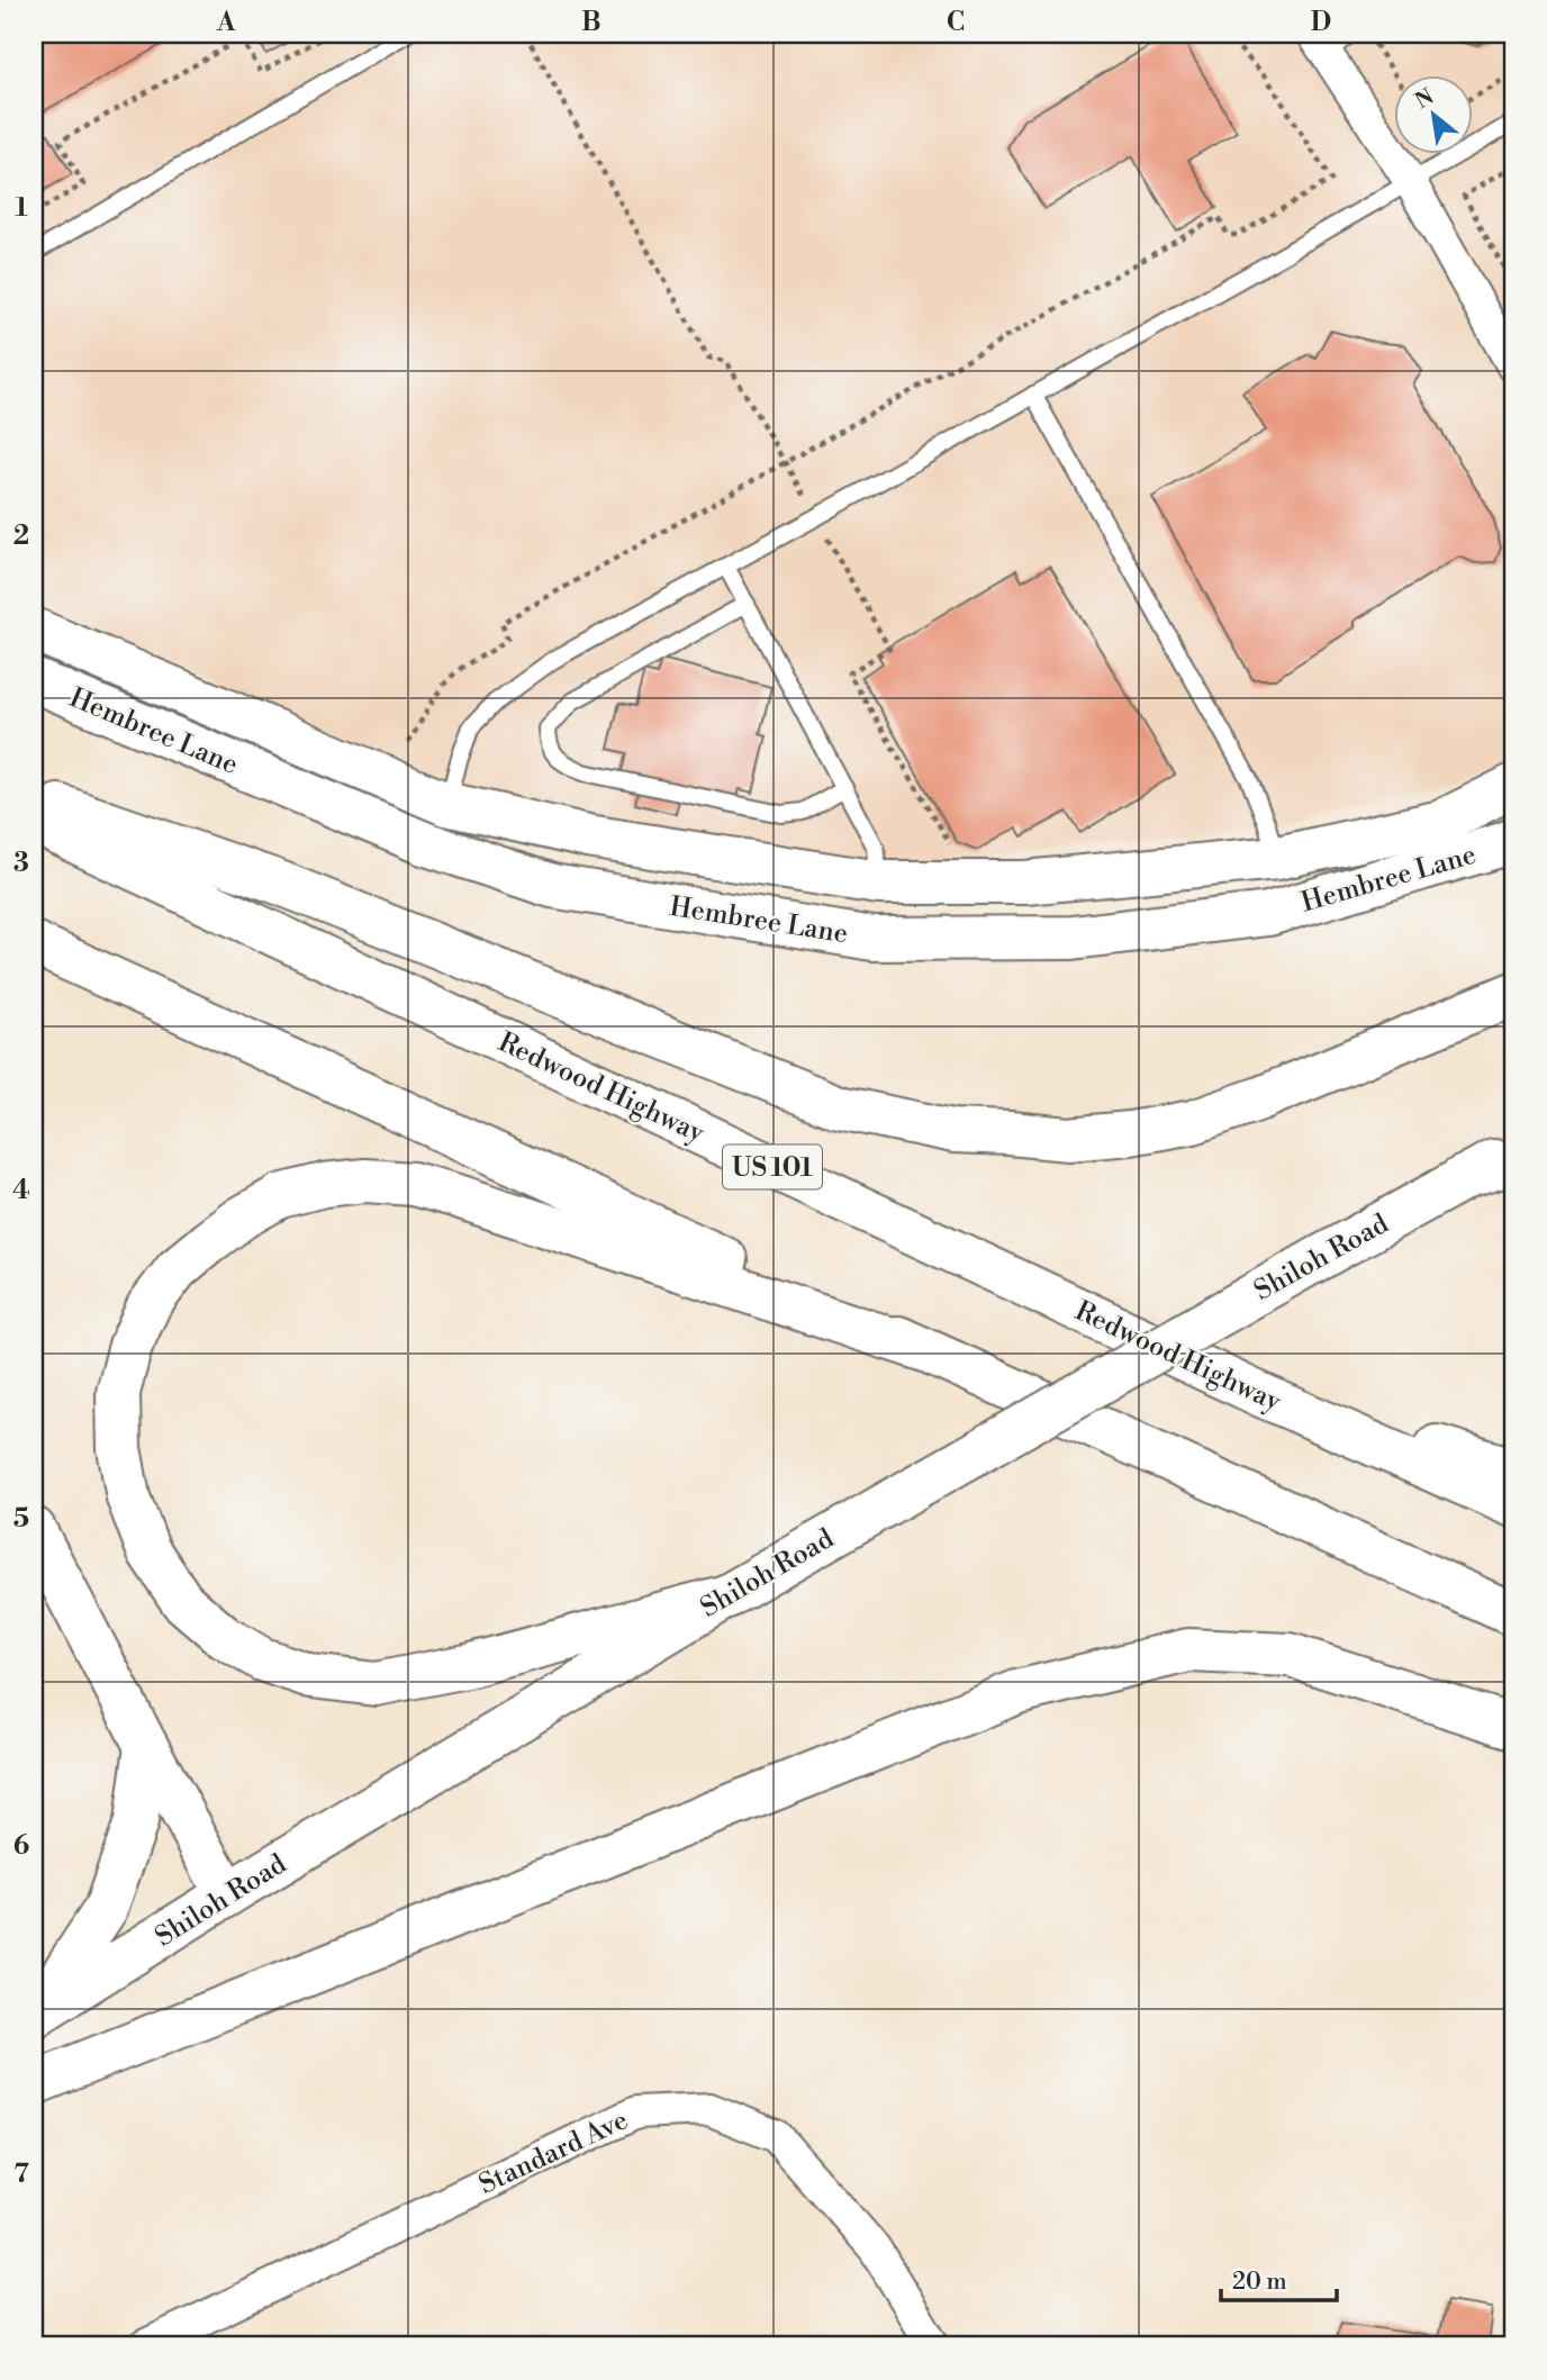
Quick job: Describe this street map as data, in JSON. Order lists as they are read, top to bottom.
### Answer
{
  "streets": {
    "main road": [
      "Hembree Lane",
      "Redwood Highway",
      "US 101",
      "Shiloh Road"
    ],
    "street": ["Standard Ave"]
  },
  "scale_bar": "20 m",
  "north": "top left",
  "grid": {
    "columns": [
      "A",
      "B",
      "C",
      "D"
    ],
    "rows": [
      "1",
      "2",
      "3",
      "4",
      "5",
      "6",
      "7"
    ]
  }
}
